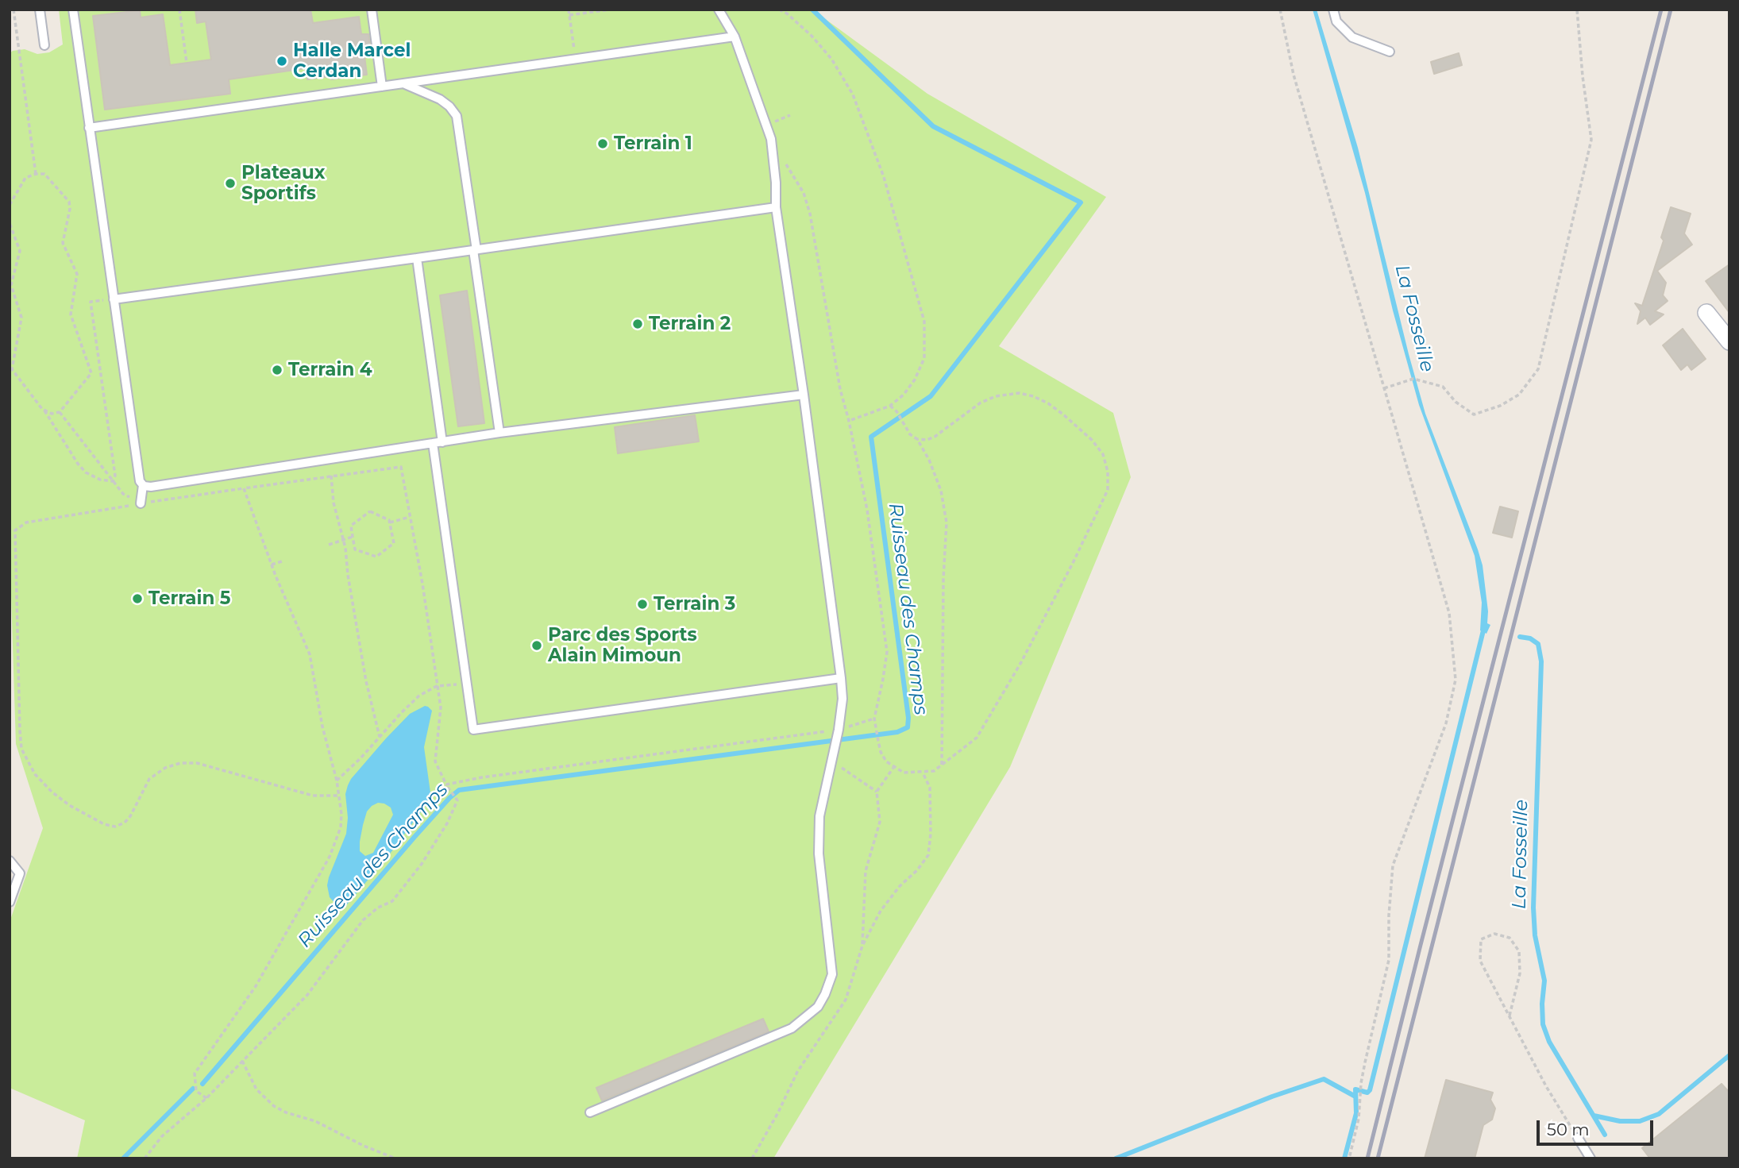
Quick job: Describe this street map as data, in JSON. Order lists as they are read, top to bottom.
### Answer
{
  "water": ["La Fosseille", "Ruisseau des Champs"],
  "places": [
    "Halle Marcel Cerdan",
    "Terrain 1",
    "Plateaux Sportifs",
    "Terrain 2",
    "Terrain 4",
    "Terrain 5",
    "Terrain 3",
    "Parc des Sports Alain Mimoun"
  ],
  "scale_bar": "50 m"
}
